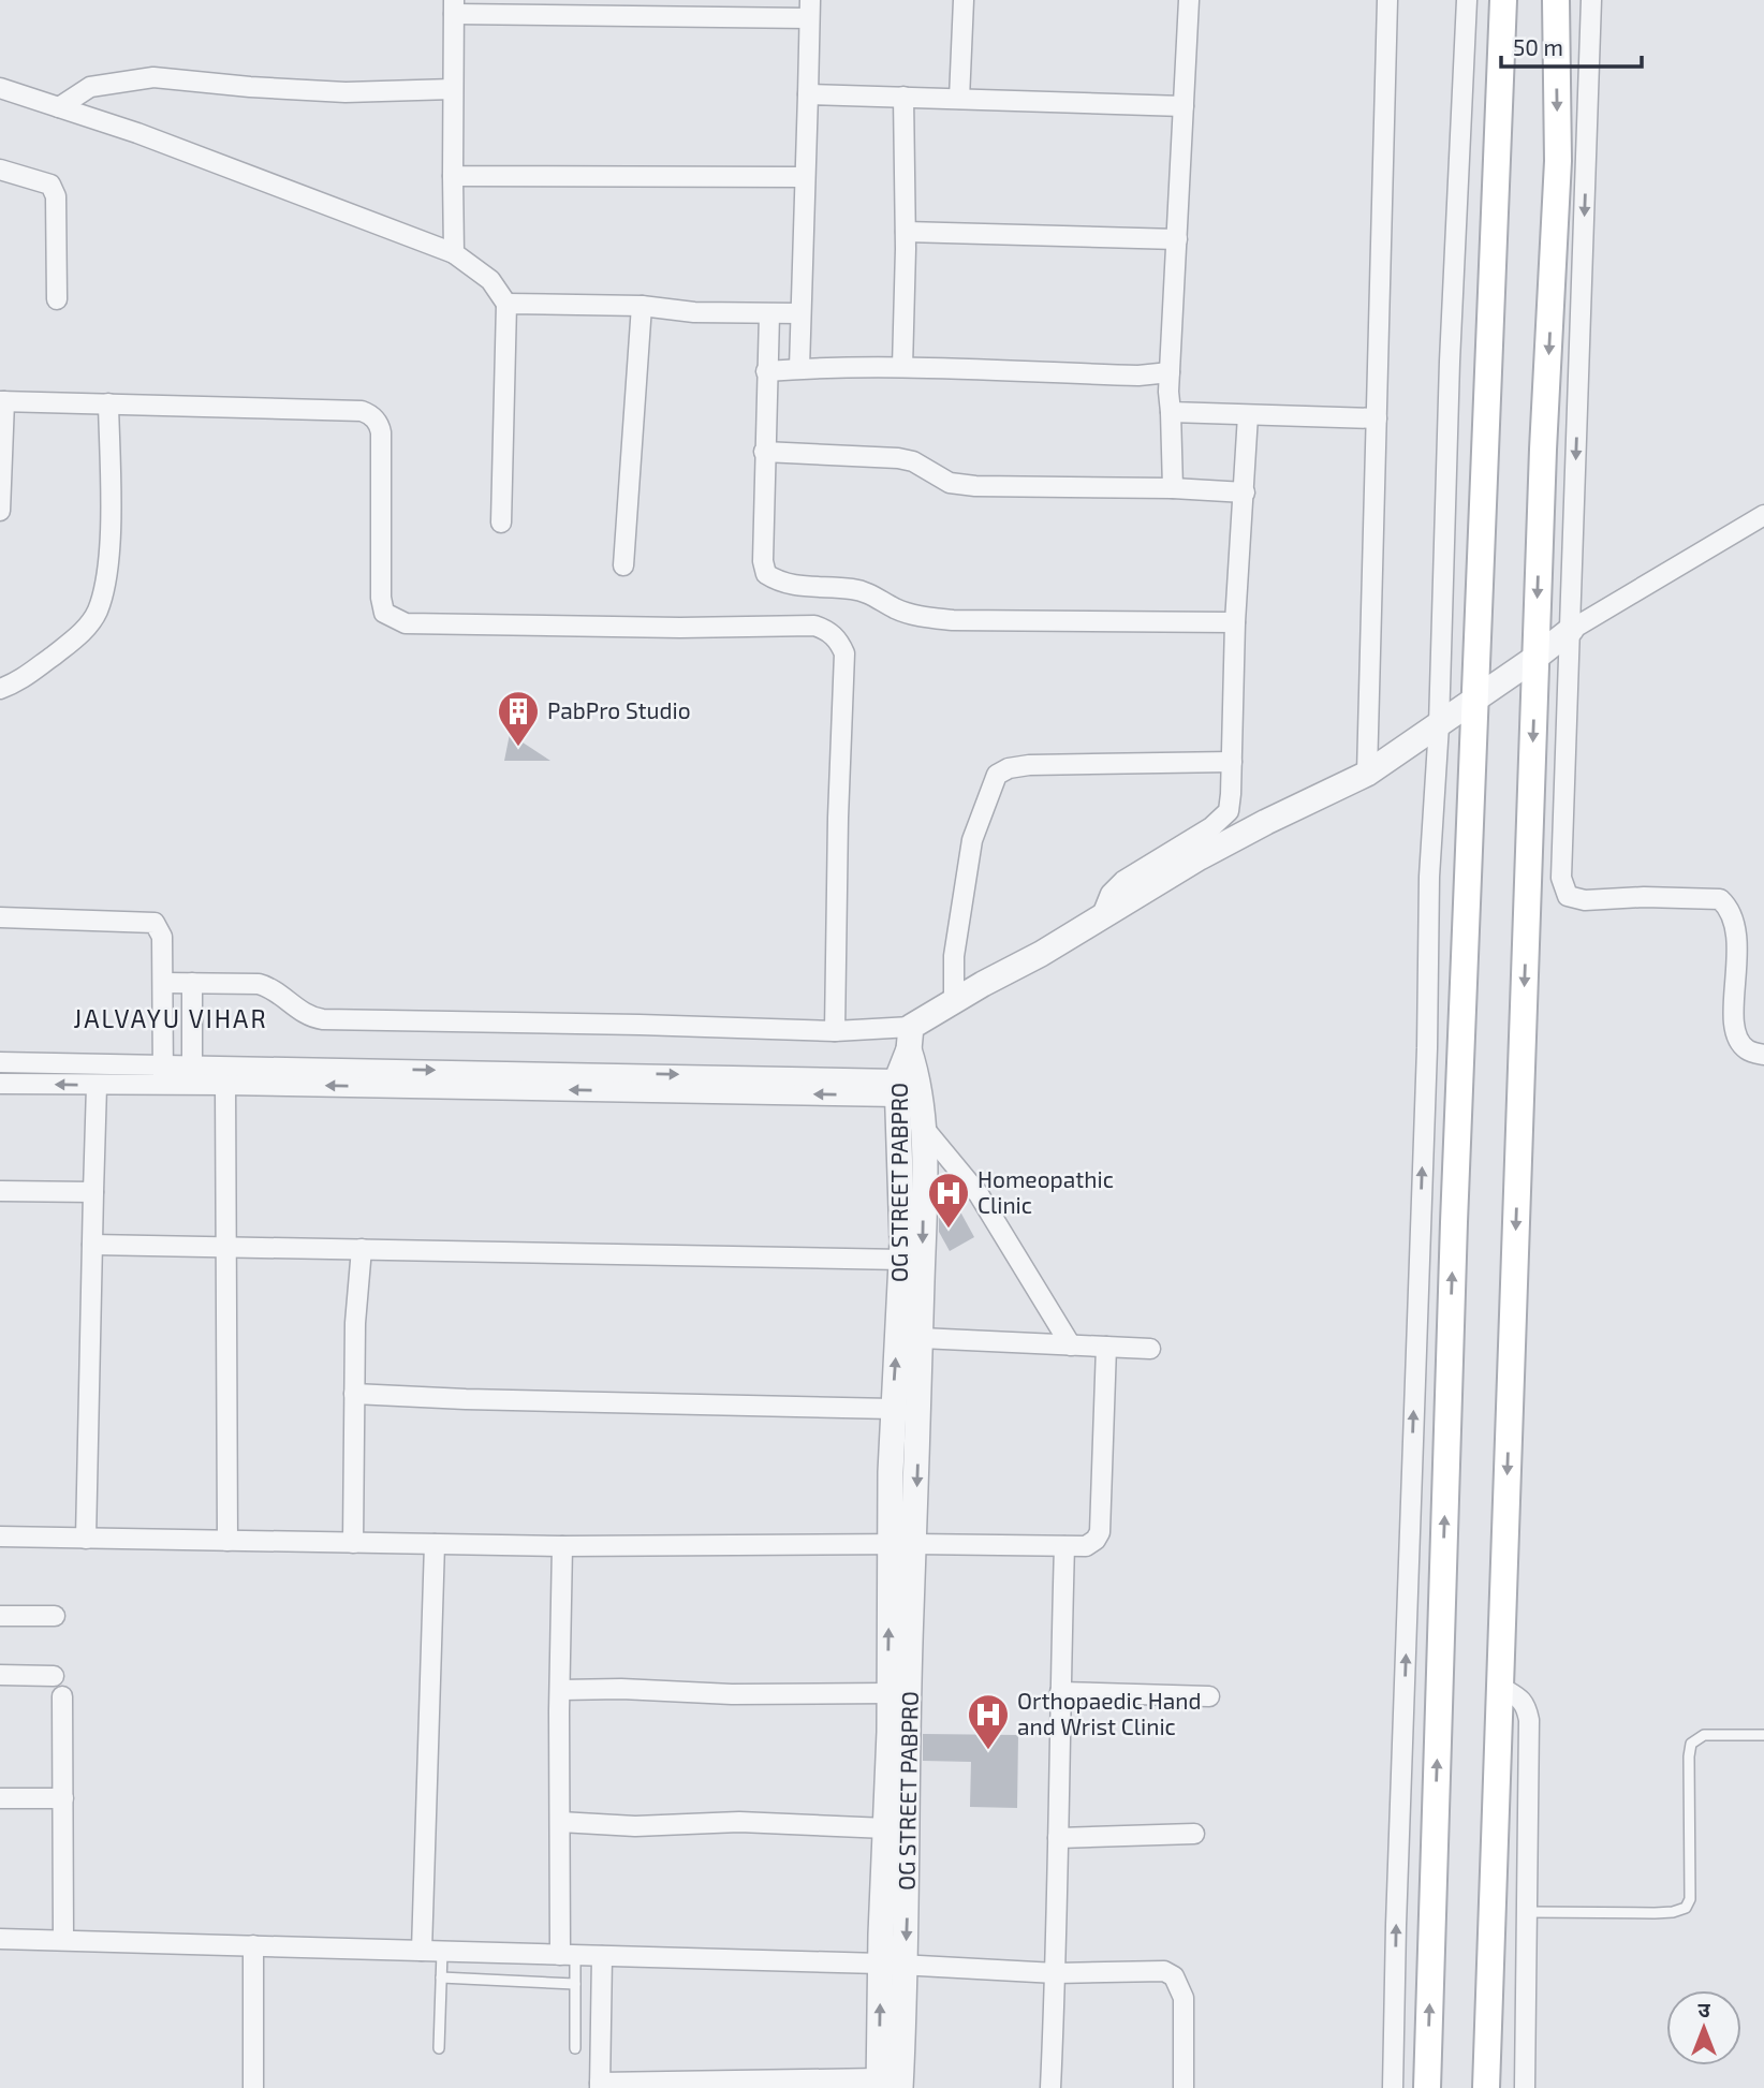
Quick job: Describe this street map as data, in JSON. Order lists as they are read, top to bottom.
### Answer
{
  "streets": {
    "street": ["OG STREET PABPRO"]
  },
  "districts": ["JALVAYU VIHAR"],
  "places": {
    "building": ["PabPro Studio"],
    "hospital": ["Homeopathic Clinic", "Orthopaedic Hand and Wrist Clinic"]
  },
  "scale_bar": "50 m",
  "north": "top"
}
